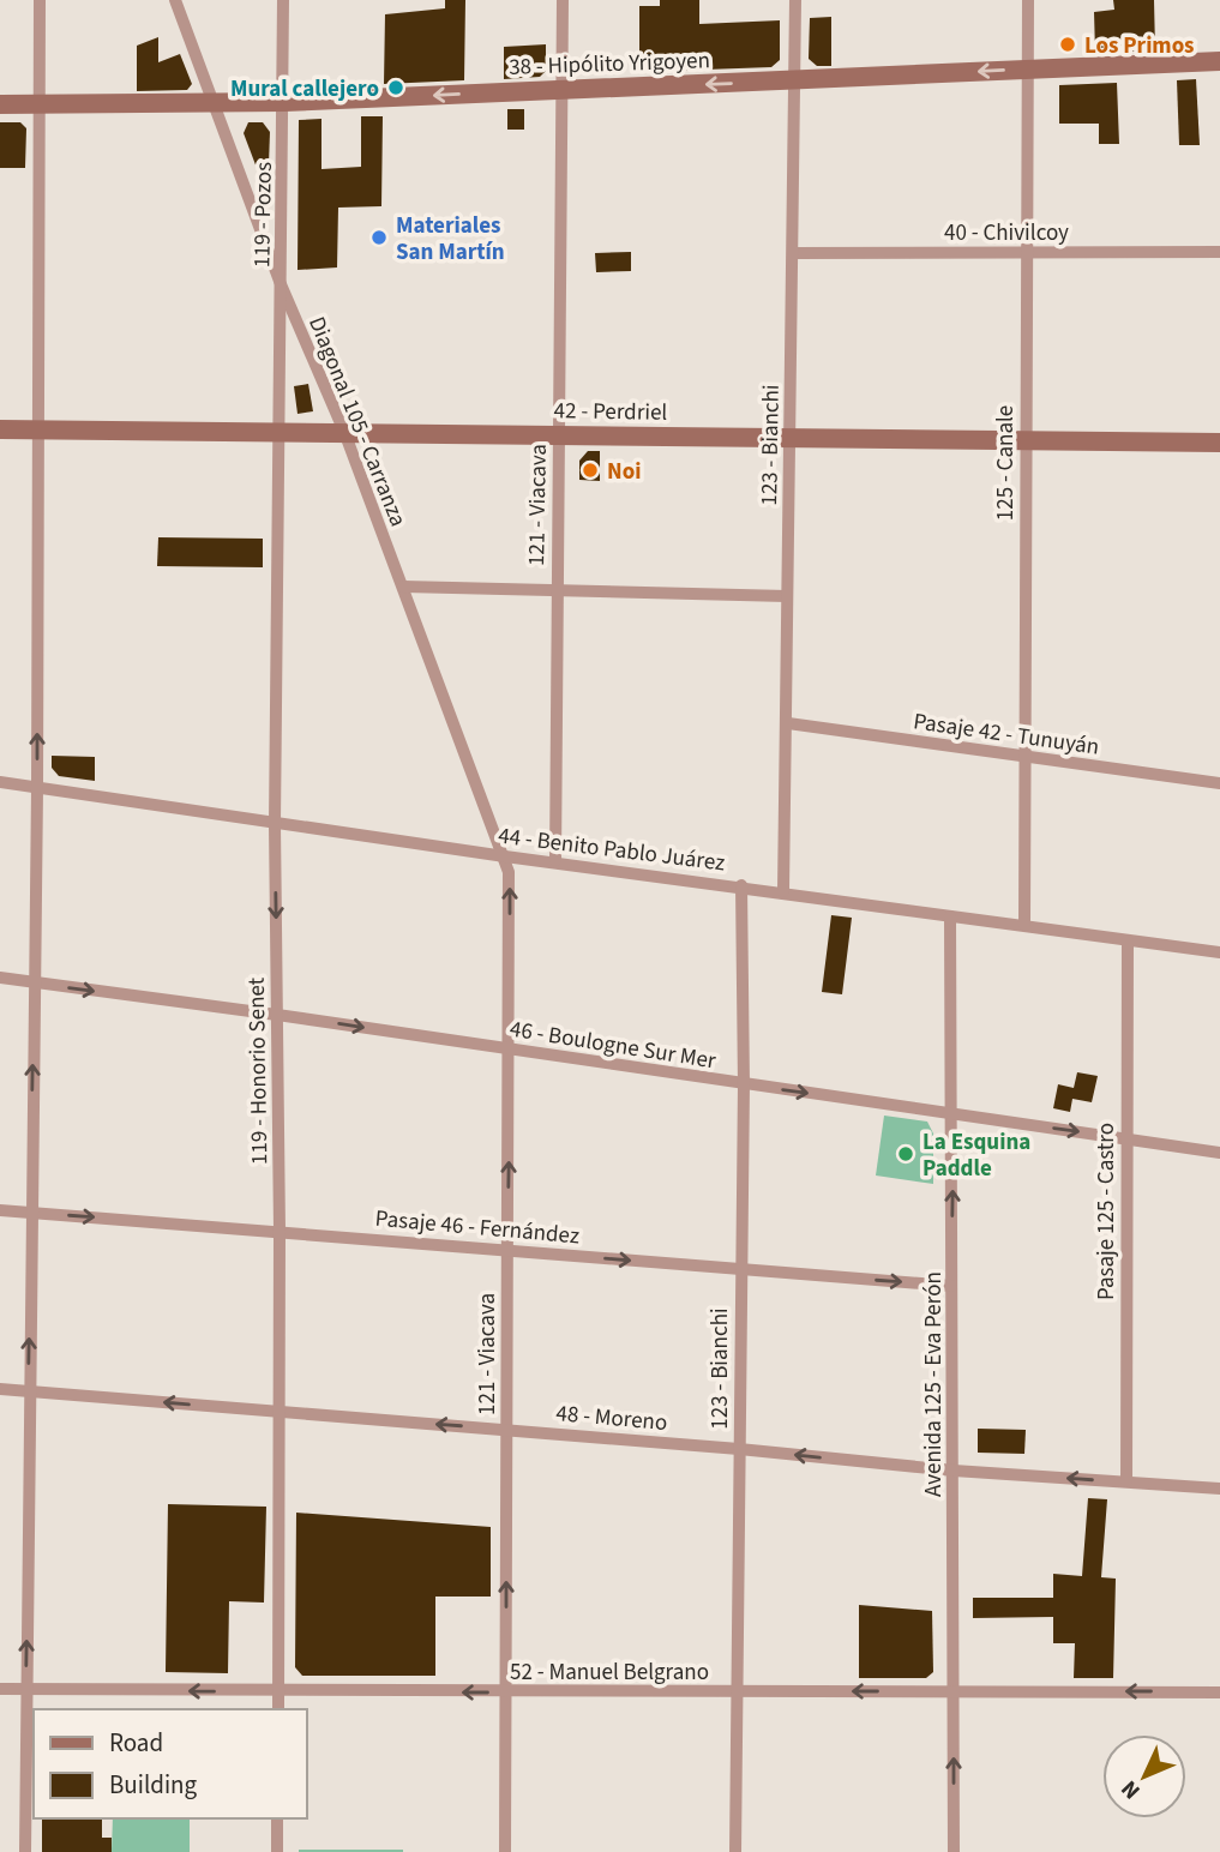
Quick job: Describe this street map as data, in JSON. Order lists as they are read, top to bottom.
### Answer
{
  "streets": {
    "street": [
      "38 - Hipólito Yrigoyen",
      "119 - Pozos",
      "40 - Chivilcoy",
      "42 - Perdriel",
      "Diagonal 105 - Carranza",
      "123 - Bianchi",
      "125 - Canale",
      "121 - Viacava",
      "Pasaje 42 - Tunuyán",
      "44 - Benito Pablo Juárez",
      "46 - Boulogne Sur Mer",
      "119 - Honorio Senet",
      "Pasaje 125 - Castro",
      "Pasaje 46 - Fernández",
      "Avenida 125 - Eva Perón",
      "48 - Moreno",
      "52 - Manuel Belgrano"
    ]
  },
  "crossings": [
    ["38 - Hipólito Yrigoyen", "119 - Pozos"],
    ["38 - Hipólito Yrigoyen", "Diagonal 105 - Carranza"],
    ["38 - Hipólito Yrigoyen", "123 - Bianchi"],
    ["38 - Hipólito Yrigoyen", "125 - Canale"],
    ["38 - Hipólito Yrigoyen", "121 - Viacava"],
    ["119 - Pozos", "42 - Perdriel"],
    ["119 - Pozos", "Diagonal 105 - Carranza"],
    ["119 - Pozos", "119 - Honorio Senet"],
    ["40 - Chivilcoy", "123 - Bianchi"],
    ["40 - Chivilcoy", "125 - Canale"],
    ["42 - Perdriel", "Diagonal 105 - Carranza"],
    ["42 - Perdriel", "123 - Bianchi"],
    ["42 - Perdriel", "125 - Canale"],
    ["42 - Perdriel", "121 - Viacava"],
    ["42 - Perdriel", "119 - Honorio Senet"],
    ["Diagonal 105 - Carranza", "121 - Viacava"],
    ["Diagonal 105 - Carranza", "44 - Benito Pablo Juárez"],
    ["123 - Bianchi", "Pasaje 42 - Tunuyán"],
    ["123 - Bianchi", "44 - Benito Pablo Juárez"],
    ["123 - Bianchi", "46 - Boulogne Sur Mer"],
    ["123 - Bianchi", "Pasaje 46 - Fernández"],
    ["123 - Bianchi", "48 - Moreno"],
    ["123 - Bianchi", "52 - Manuel Belgrano"],
    ["125 - Canale", "Pasaje 42 - Tunuyán"],
    ["125 - Canale", "44 - Benito Pablo Juárez"],
    ["121 - Viacava", "44 - Benito Pablo Juárez"],
    ["121 - Viacava", "46 - Boulogne Sur Mer"],
    ["121 - Viacava", "Pasaje 46 - Fernández"],
    ["121 - Viacava", "48 - Moreno"],
    ["121 - Viacava", "52 - Manuel Belgrano"],
    ["44 - Benito Pablo Juárez", "119 - Honorio Senet"],
    ["44 - Benito Pablo Juárez", "Pasaje 125 - Castro"],
    ["44 - Benito Pablo Juárez", "Avenida 125 - Eva Perón"],
    ["46 - Boulogne Sur Mer", "119 - Honorio Senet"],
    ["46 - Boulogne Sur Mer", "Pasaje 125 - Castro"],
    ["46 - Boulogne Sur Mer", "Avenida 125 - Eva Perón"],
    ["119 - Honorio Senet", "Pasaje 46 - Fernández"],
    ["119 - Honorio Senet", "48 - Moreno"],
    ["119 - Honorio Senet", "52 - Manuel Belgrano"],
    ["Pasaje 125 - Castro", "48 - Moreno"],
    ["Pasaje 46 - Fernández", "Avenida 125 - Eva Perón"],
    ["Avenida 125 - Eva Perón", "48 - Moreno"],
    ["Avenida 125 - Eva Perón", "52 - Manuel Belgrano"]
  ],
  "one_way": [
    "38 - Hipólito Yrigoyen",
    "121 - Viacava",
    "46 - Boulogne Sur Mer",
    "Pasaje 46 - Fernández",
    "Avenida 125 - Eva Perón",
    "48 - Moreno",
    "52 - Manuel Belgrano"
  ],
  "places": [
    "Los Primos",
    "Mural callejero",
    "Materiales San Martín",
    "Noi",
    "La Esquina Paddle"
  ],
  "legend": ["Road", "Building"],
  "north": "bottom left"
}
